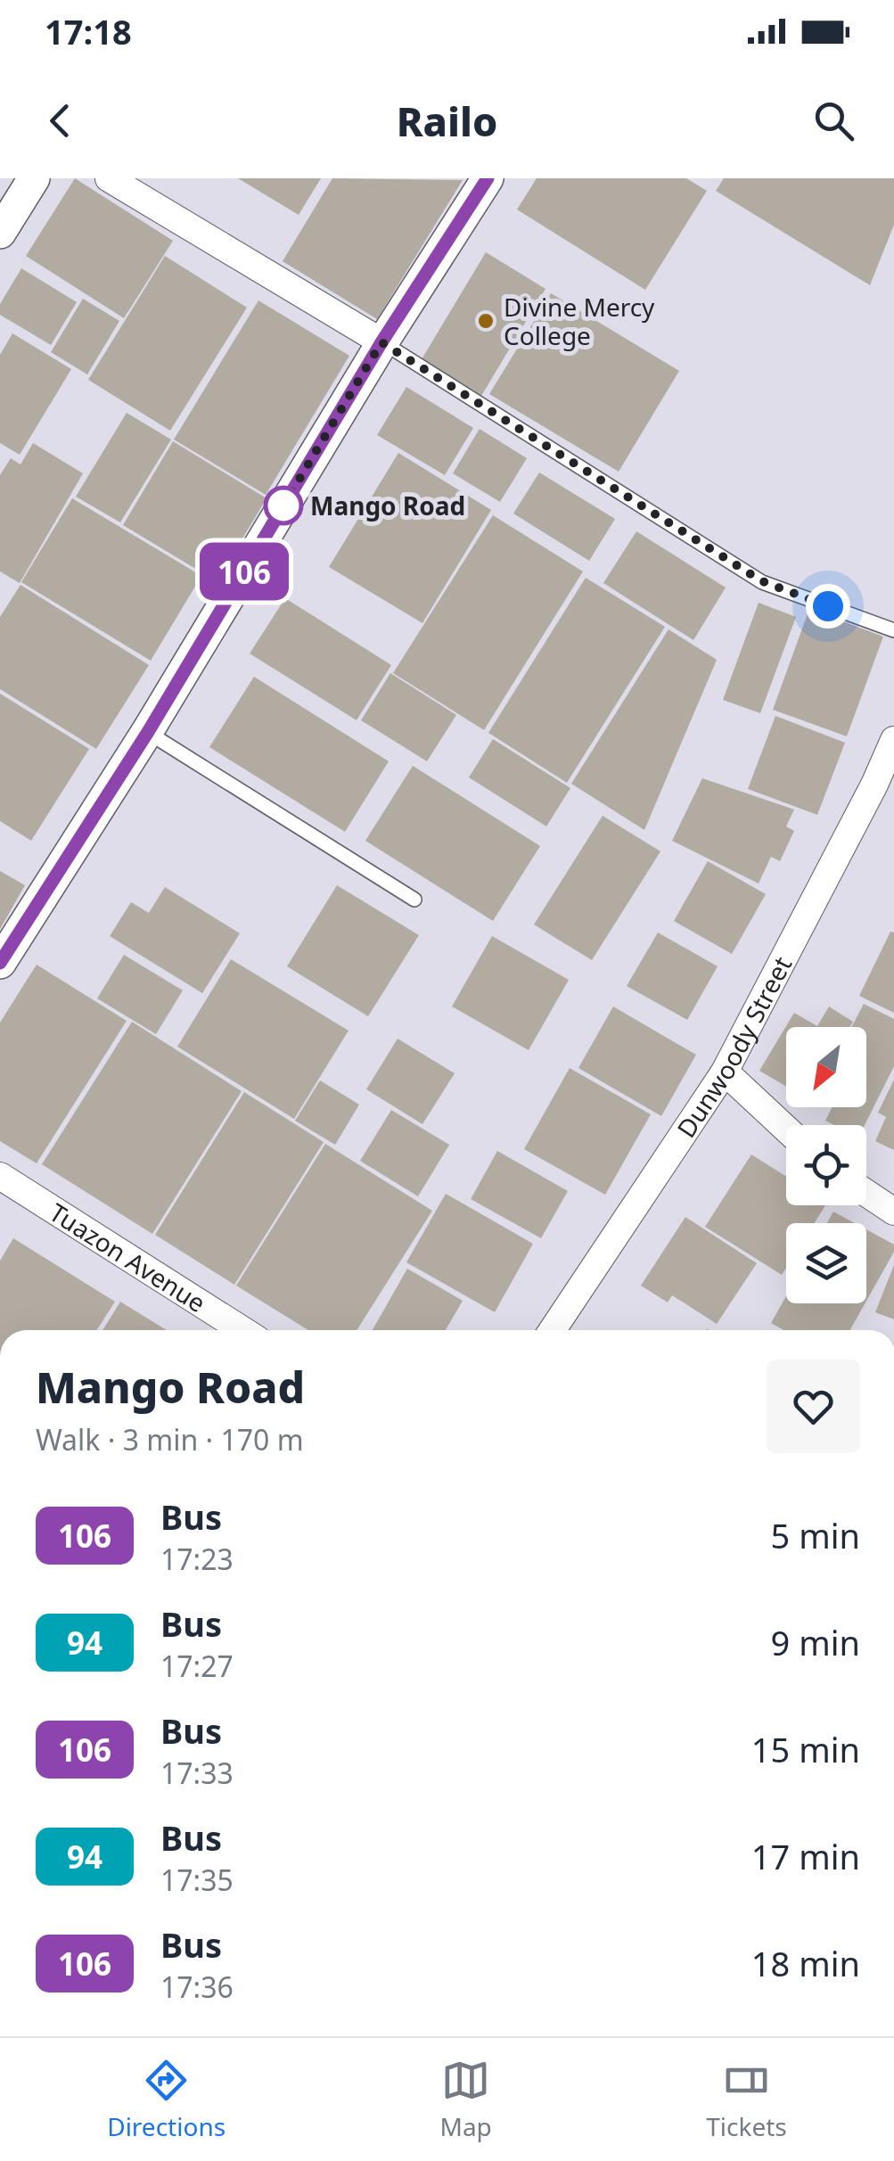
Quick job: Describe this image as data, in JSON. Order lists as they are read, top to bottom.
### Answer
{
  "streets": {
    "street": ["Dunwoody Street", "Tuazon Avenue"]
  },
  "places": ["Divine Mercy College", "Mango Road"],
  "lines": ["bus line 106"],
  "north": "bottom left",
  "page": {
    "status": "17:18",
    "header": "Railo",
    "on_map": "106",
    "heading": ["Mango Road", "Walk · 3 min · 170 m"],
    "list": [
      {
        "mark": "106",
        "name": "Bus",
        "note": "17:23",
        "value": "5 min"
      },
      {
        "mark": "94",
        "name": "Bus",
        "note": "17:27",
        "value": "9 min"
      },
      {
        "mark": "106",
        "name": "Bus",
        "note": "17:33",
        "value": "15 min"
      },
      {
        "mark": "94",
        "name": "Bus",
        "note": "17:35",
        "value": "17 min"
      },
      {
        "mark": "106",
        "name": "Bus",
        "note": "17:36",
        "value": "18 min"
      }
    ],
    "tabs": ["Directions", "Map", "Tickets"]
  }
}
